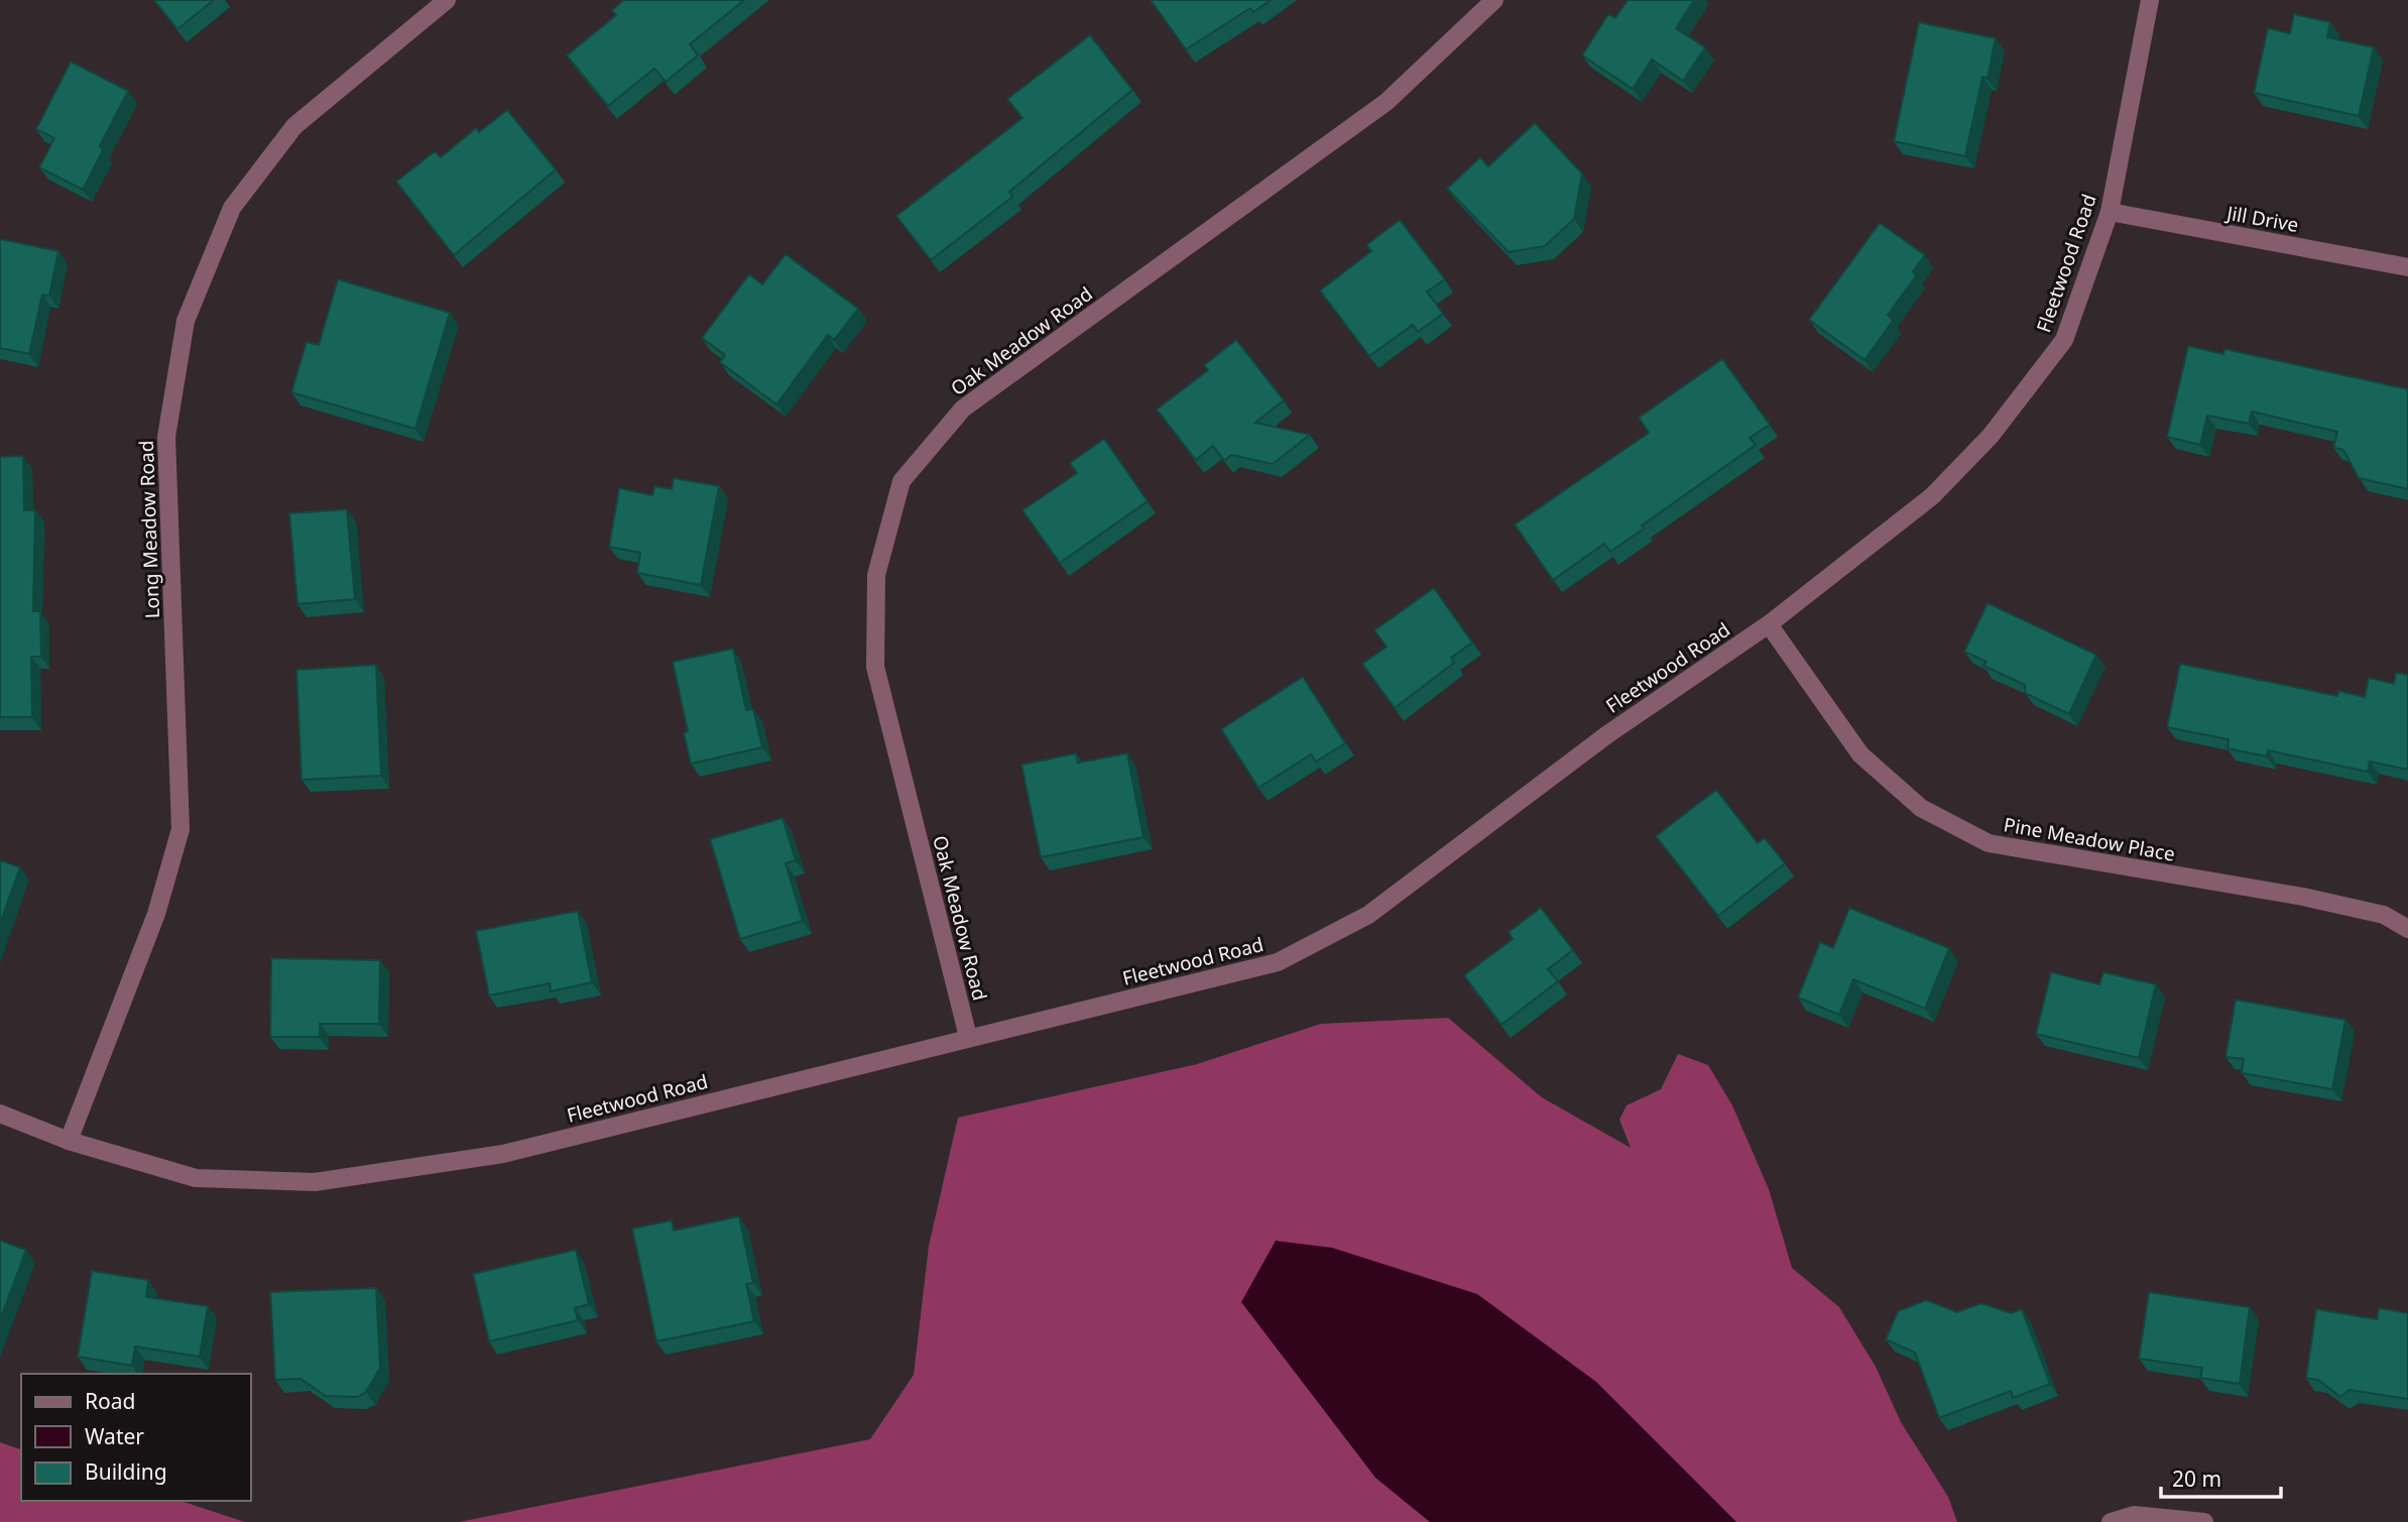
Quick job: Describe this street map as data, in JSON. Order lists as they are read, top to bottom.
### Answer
{
  "streets": {
    "street": [
      "Jill Drive",
      "Fleetwood Road",
      "Oak Meadow Road",
      "Long Meadow Road",
      "Pine Meadow Place"
    ]
  },
  "crossings": [
    ["Jill Drive", "Fleetwood Road"],
    ["Fleetwood Road", "Oak Meadow Road"],
    ["Fleetwood Road", "Long Meadow Road"],
    ["Fleetwood Road", "Pine Meadow Place"]
  ],
  "legend": ["Road", "Water", "Building"],
  "scale_bar": "20 m"
}
